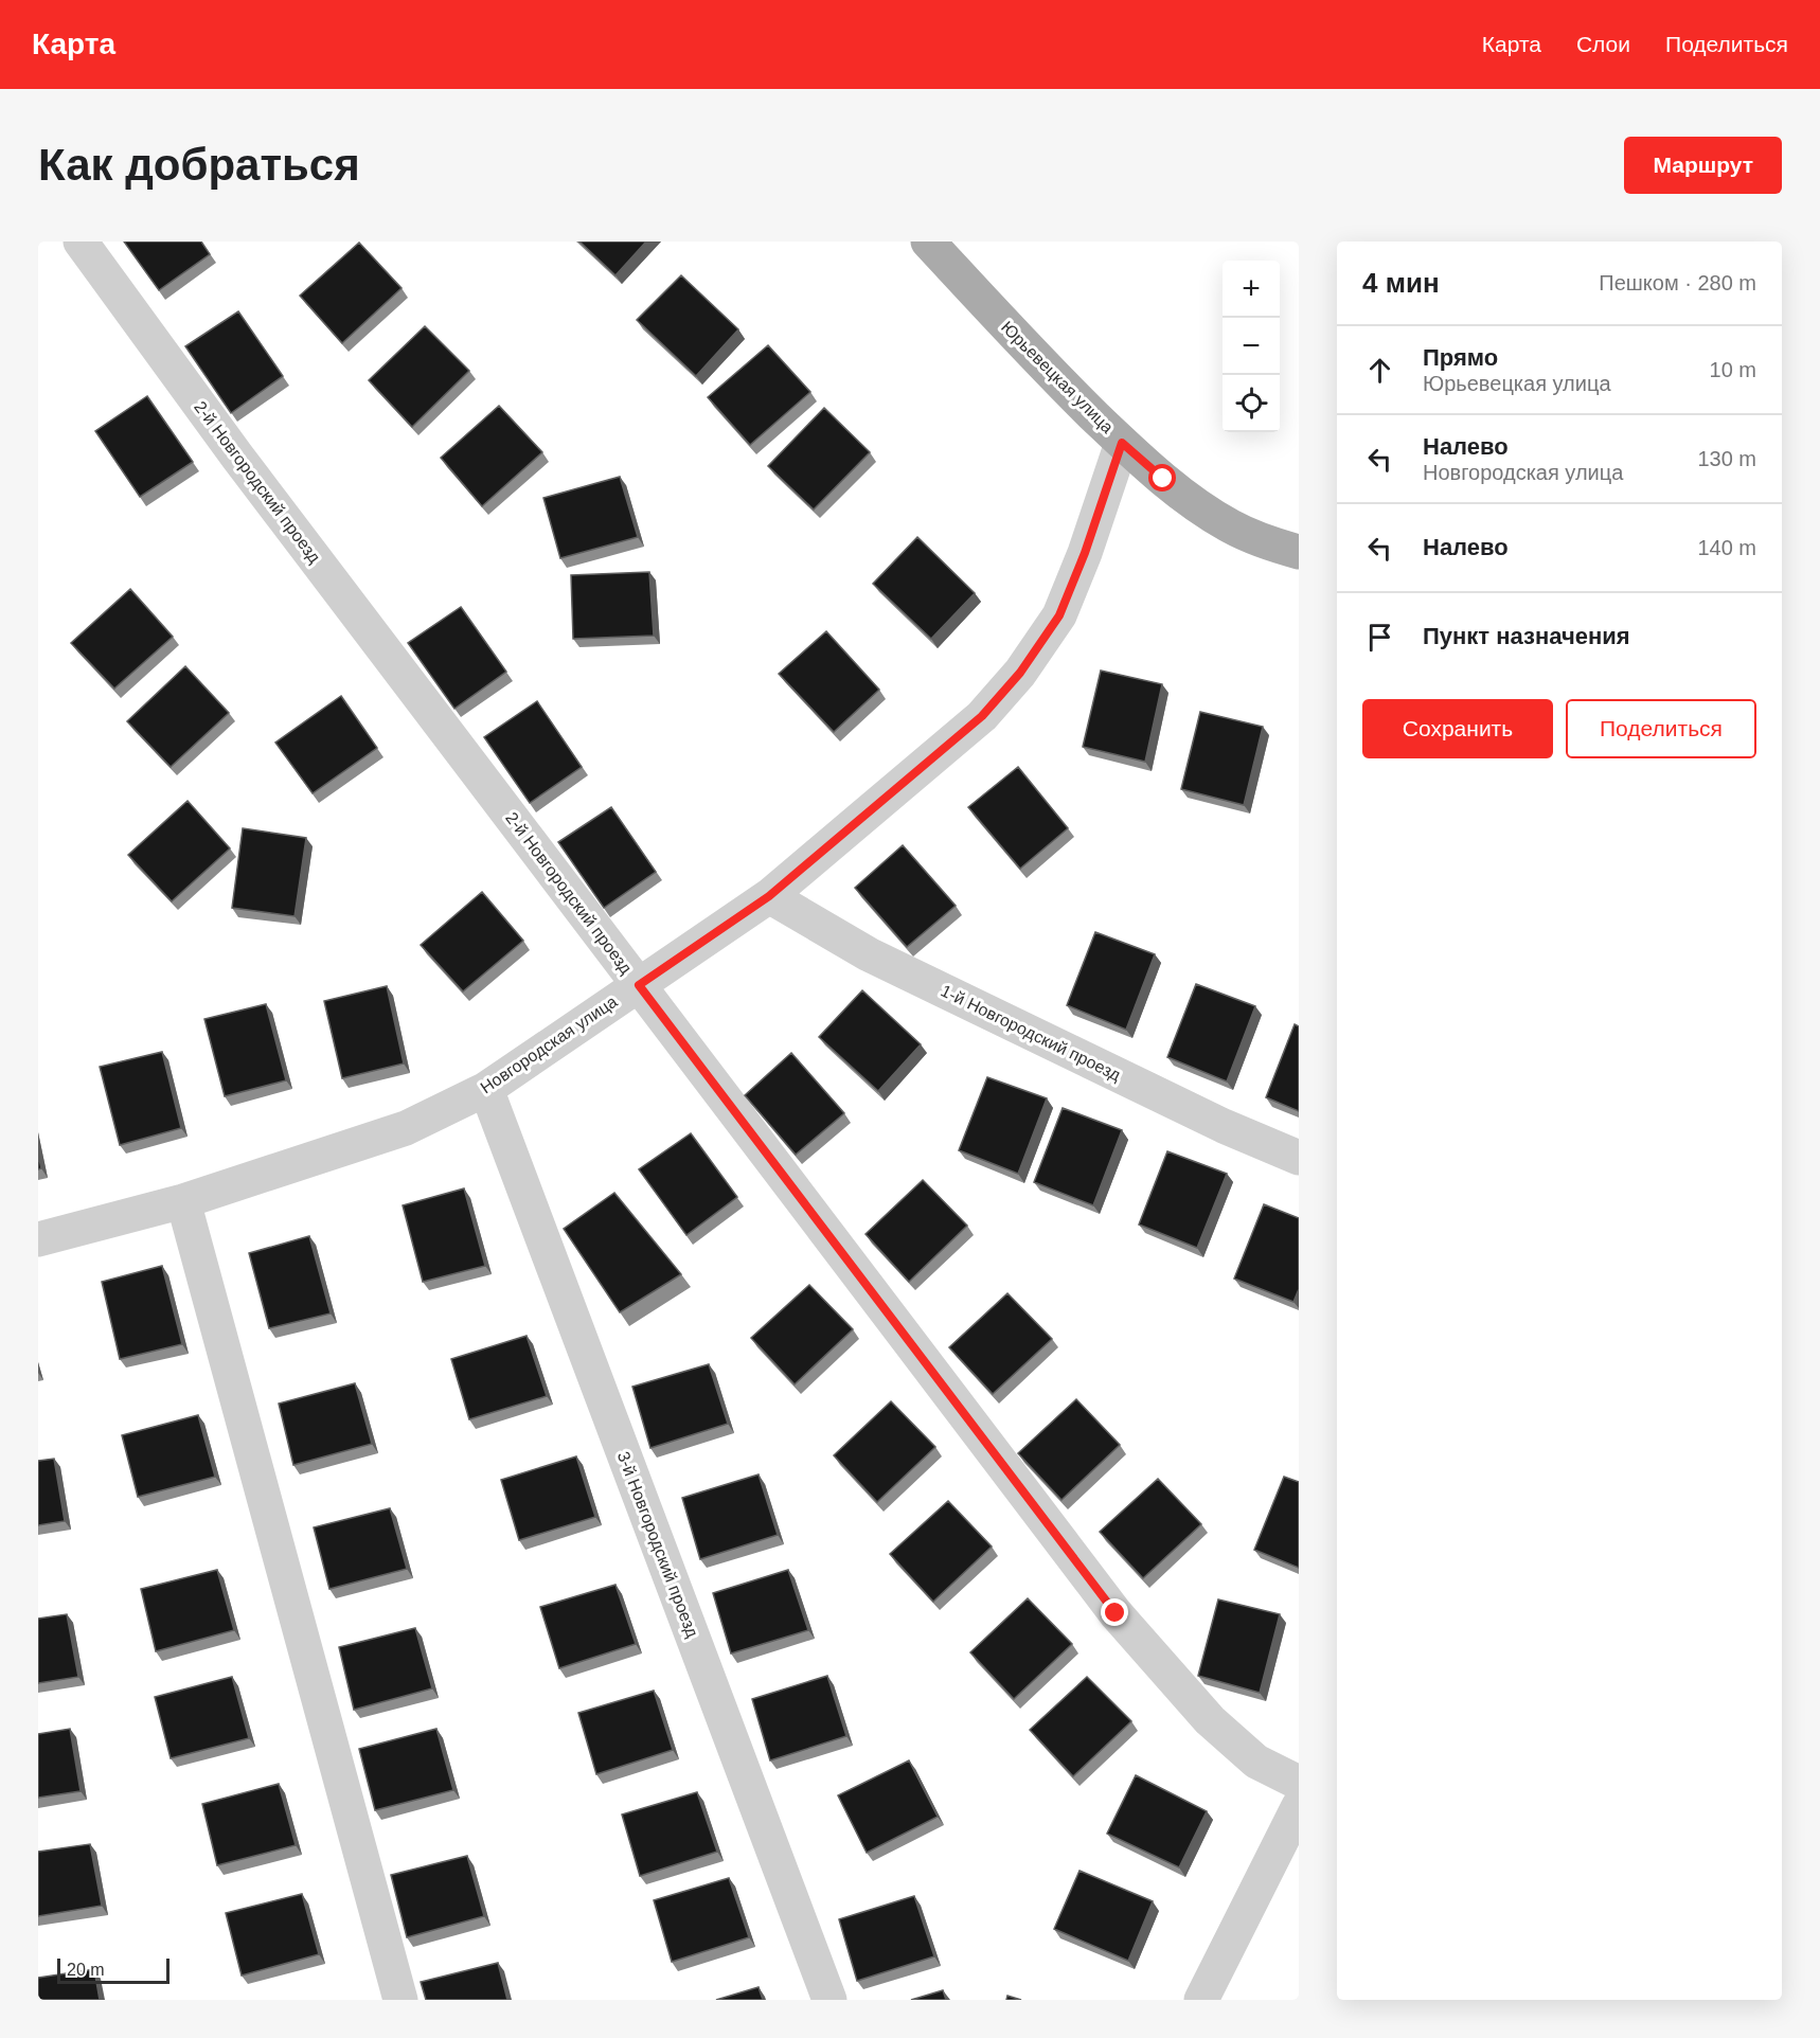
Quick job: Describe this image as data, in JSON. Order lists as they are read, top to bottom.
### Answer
{
  "streets": {
    "main road": ["Юрьевецкая улица"],
    "street": [
      "2-й Новгородский проезд",
      "1-й Новгородский проезд",
      "Новгородская улица",
      "3-й Новгородский проезд"
    ]
  },
  "crossings": [
    ["Юрьевецкая улица", "Новгородская улица"],
    ["2-й Новгородский проезд", "Новгородская улица"],
    ["1-й Новгородский проезд", "Новгородская улица"],
    ["Новгородская улица", "3-й Новгородский проезд"]
  ],
  "scale_bar": "20 m",
  "page": {
    "header": "Карта",
    "nav": ["Карта", "Слои", "Поделиться"],
    "buttons": [
      "Маршрут",
      ["Сохранить", "Поделиться"]
    ],
    "title": "Как добраться",
    "heading": ["4 мин", "Пешком · 280 m"],
    "map_buttons": ["+", "−"],
    "list": [
      ["Прямо", "Юрьевецкая улица", "10 m"],
      ["Налево", "Новгородская улица", "130 m"],
      ["Налево", "140 m"],
      "Пункт назначения"
    ],
    "scale": "20 m"
  }
}
